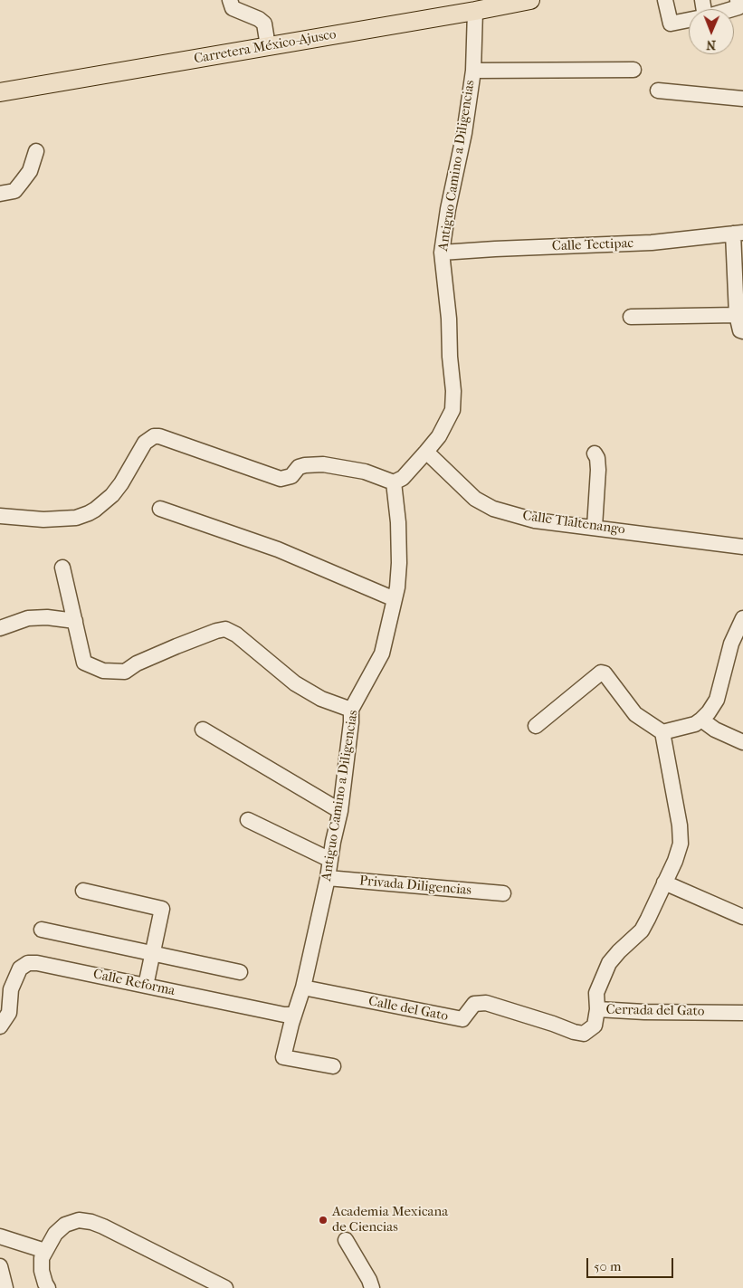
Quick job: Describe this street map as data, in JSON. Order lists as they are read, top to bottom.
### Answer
{
  "streets": {
    "main road": ["Carretera México-Ajusco"],
    "street": [
      "Antiguo Camino a Diligencias",
      "Calle Tectipac",
      "Calle Tlaltenango",
      "Privada Diligencias",
      "Calle Reforma",
      "Calle del Gato",
      "Cerrada del Gato"
    ]
  },
  "crossings": [
    ["Carretera México-Ajusco", "Antiguo Camino a Diligencias"],
    ["Antiguo Camino a Diligencias", "Calle Tectipac"],
    ["Antiguo Camino a Diligencias", "Calle Tlaltenango"],
    ["Antiguo Camino a Diligencias", "Privada Diligencias"],
    ["Antiguo Camino a Diligencias", "Calle Reforma"],
    ["Antiguo Camino a Diligencias", "Calle del Gato"],
    ["Calle del Gato", "Cerrada del Gato"]
  ],
  "places": ["Academia Mexicana de Ciencias"],
  "scale_bar": "50 m",
  "north": "bottom"
}
